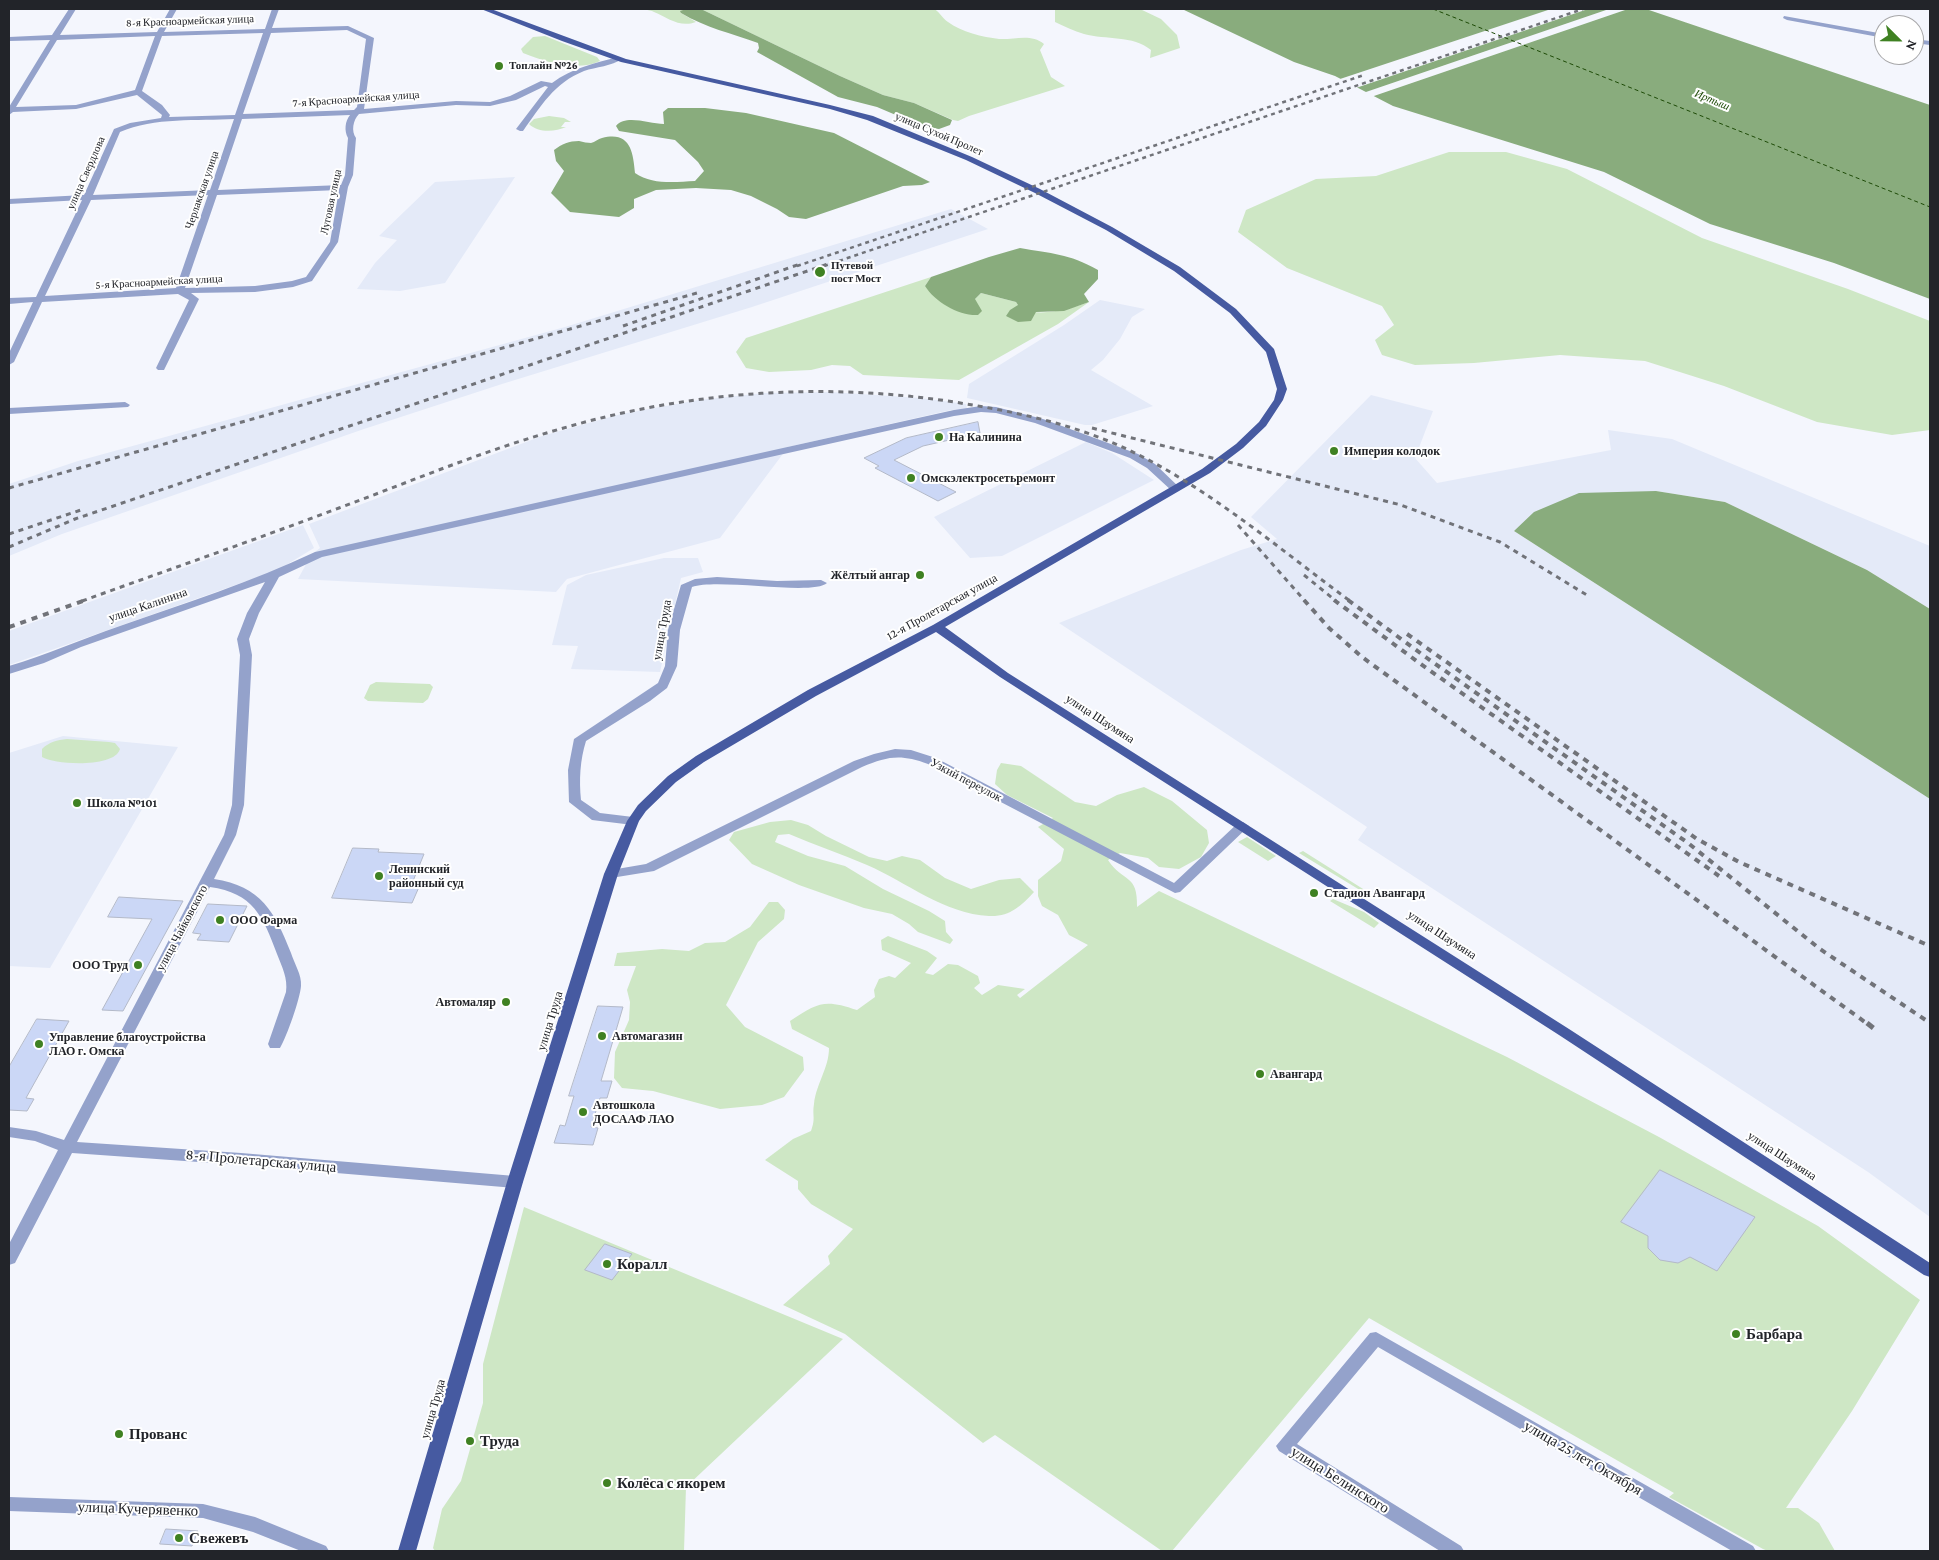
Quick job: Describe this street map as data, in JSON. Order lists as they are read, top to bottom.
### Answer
{
  "streets": {
    "main road": [
      "улица Сухой Пролет",
      "12-я Пролетарская улица",
      "улица Труда",
      "улица Шаумяна"
    ],
    "street": [
      "8-я Красноармейская улица",
      "7-я Красноармейская улица",
      "улица Свердлова",
      "Черлакская улица",
      "Луговая улица",
      "5-я Красноармейская улица",
      "улица Калинина",
      "Узкий переулок",
      "улица Чайковского",
      "8-я Пролетарская улица",
      "улица 25 лет Октября",
      "улица Белинского",
      "улица Кучерявенко"
    ]
  },
  "crossings": [
    ["8-я Красноармейская улица", "Черлакская улица"],
    ["8-я Красноармейская улица", "Луговая улица"],
    ["7-я Красноармейская улица", "улица Свердлова"],
    ["7-я Красноармейская улица", "Черлакская улица"],
    ["7-я Красноармейская улица", "Луговая улица"],
    ["улица Сухой Пролет", "12-я Пролетарская улица"],
    ["улица Свердлова", "5-я Красноармейская улица"],
    ["Черлакская улица", "5-я Красноармейская улица"],
    ["Луговая улица", "5-я Красноармейская улица"],
    ["улица Калинина", "12-я Пролетарская улица"],
    ["улица Калинина", "улица Чайковского"],
    ["12-я Пролетарская улица", "улица Труда"],
    ["12-я Пролетарская улица", "улица Шаумяна"],
    ["улица Труда", "Узкий переулок"],
    ["улица Труда", "8-я Пролетарская улица"],
    ["улица Шаумяна", "Узкий переулок"],
    ["улица Чайковского", "8-я Пролетарская улица"],
    ["улица 25 лет Октября", "улица Белинского"]
  ],
  "water": ["Иртыш"],
  "places": [
    "Топлайн №26",
    "Путевой пост Мост",
    "На Калинина",
    "Империя колодок",
    "Омскэлектросетьремонт",
    "Жёлтый ангар",
    "Школа №101",
    "Ленинский районный суд",
    "Стадион Авангард",
    "ООО Фарма",
    "ООО Труд",
    "Автомаляр",
    "Автомагазин",
    "Управление благоустройства ЛАО г. Омска",
    "Авангард",
    "Автошкола ДОСААФ ЛАО",
    "Коралл",
    "Барбара",
    "Прованс",
    "Труда",
    "Колёса с якорем",
    "Свежевъ"
  ],
  "north": "bottom right"
}
